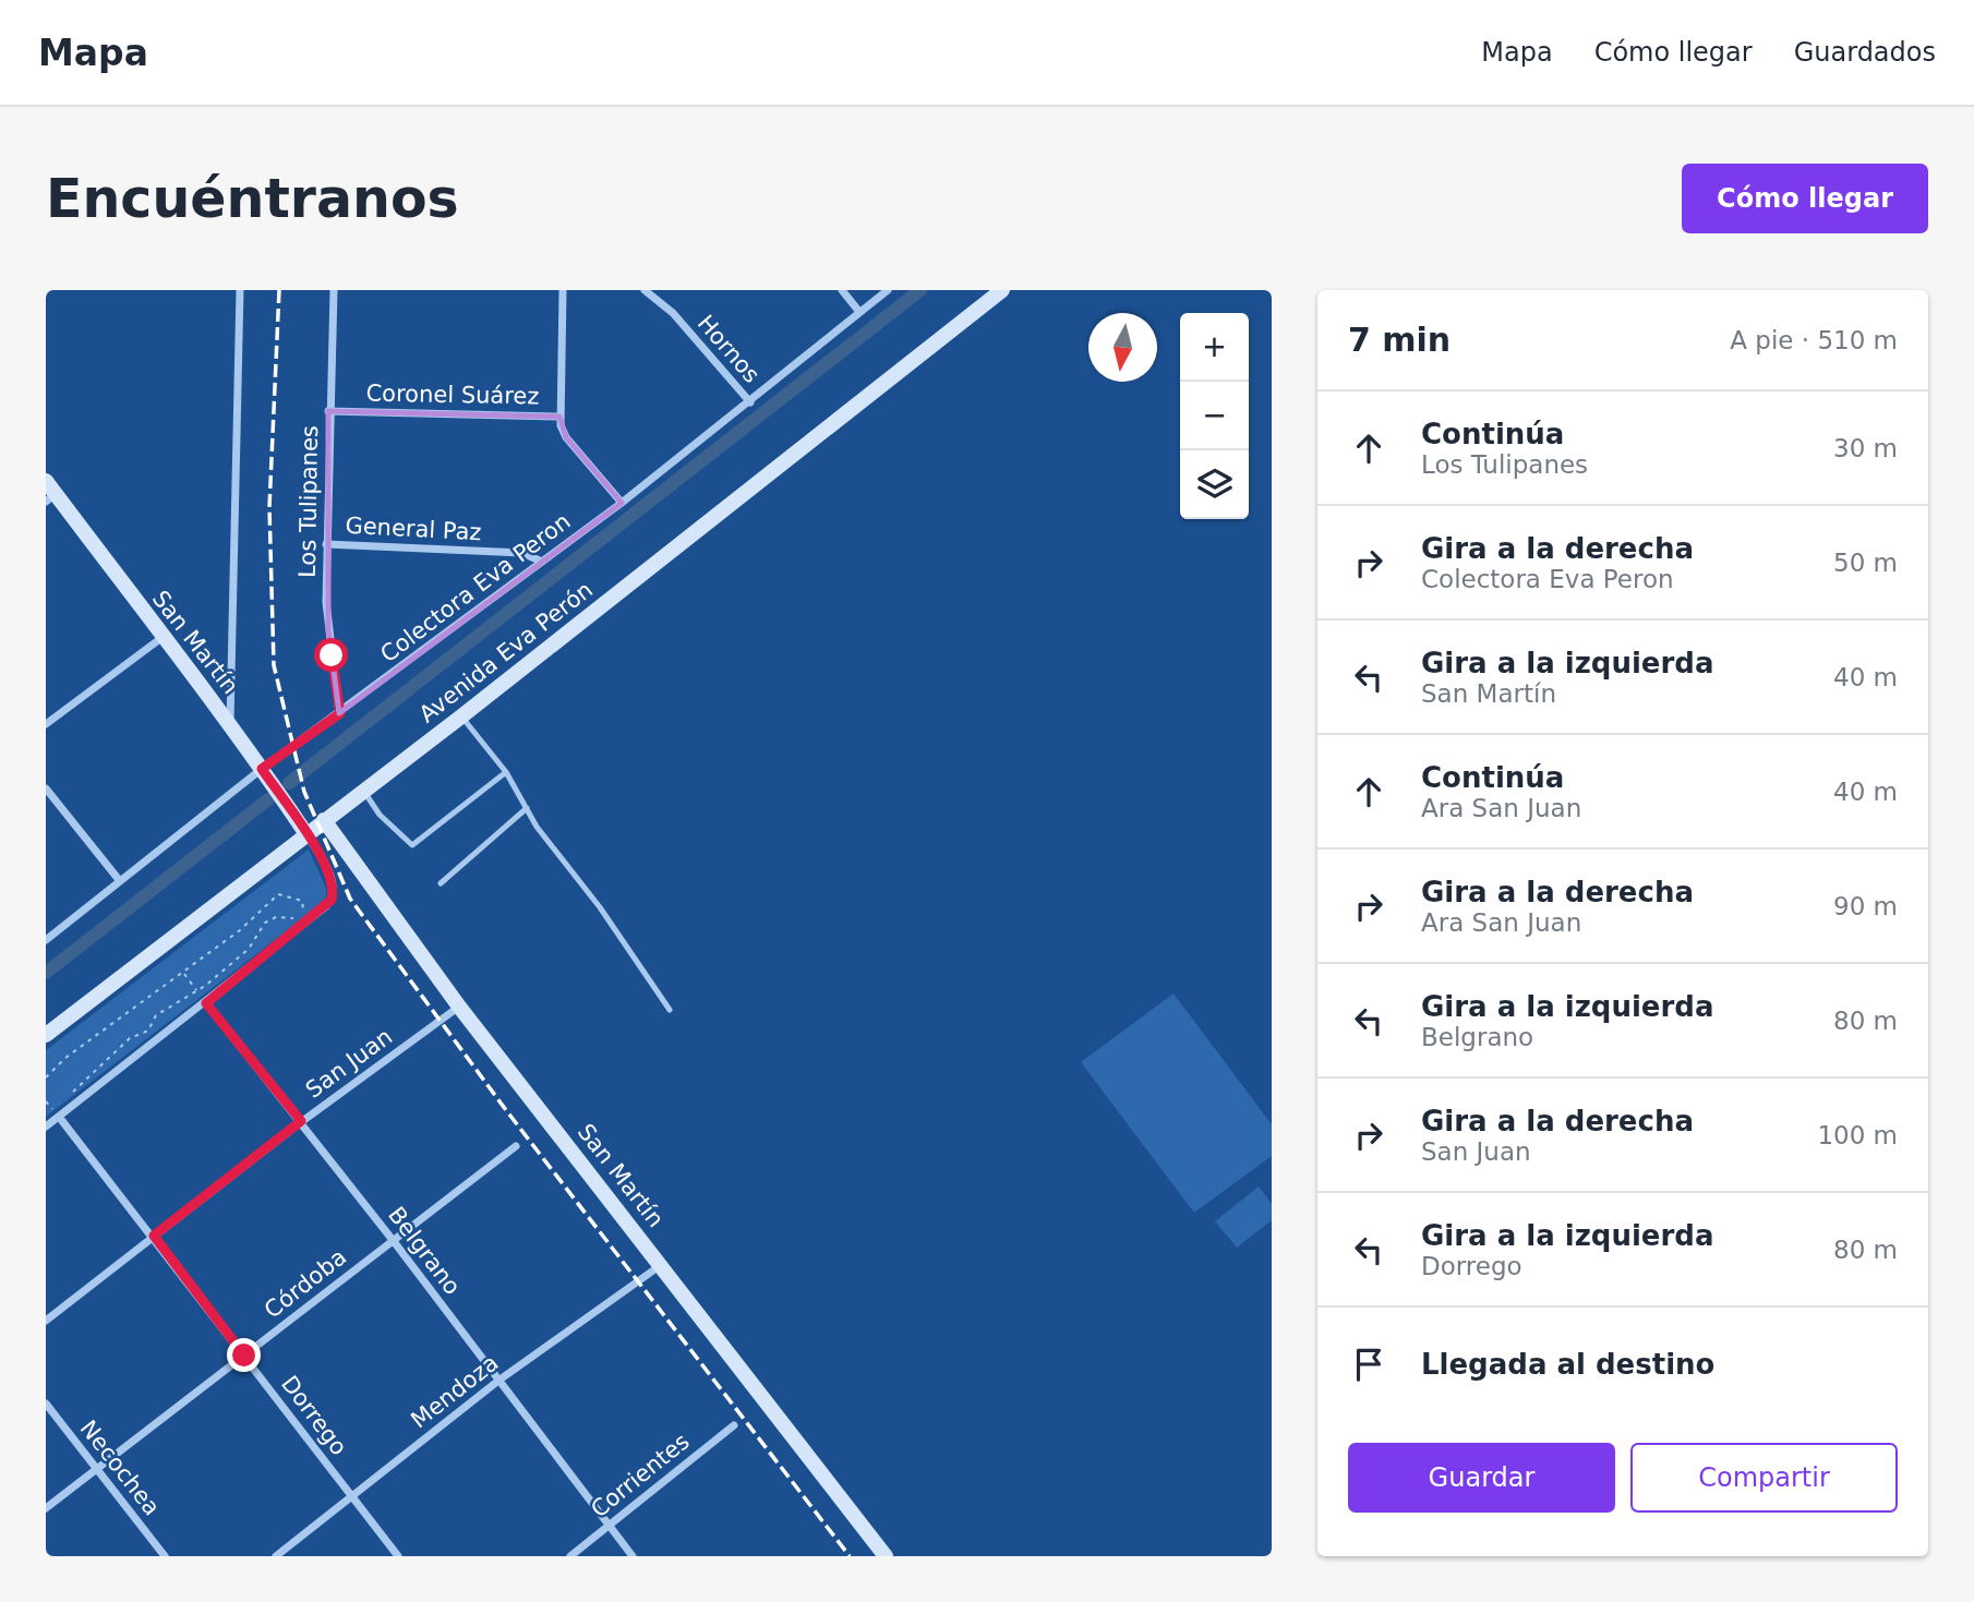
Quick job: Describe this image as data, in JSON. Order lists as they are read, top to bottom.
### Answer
{
  "streets": {
    "street": [
      "Hornos",
      "Coronel Suárez",
      "Los Tulipanes",
      "General Paz",
      "Colectora Eva Peron",
      "San Martín",
      "Avenida Eva Perón",
      "San Juan",
      "Belgrano",
      "Córdoba",
      "Mendoza",
      "Dorrego",
      "Necochea",
      "Corrientes"
    ]
  },
  "crossings": [
    ["Hornos", "Colectora Eva Peron"],
    ["Coronel Suárez", "Los Tulipanes"],
    ["Coronel Suárez", "Colectora Eva Peron"],
    ["Los Tulipanes", "General Paz"],
    ["Los Tulipanes", "Colectora Eva Peron"],
    ["General Paz", "Colectora Eva Peron"],
    ["Colectora Eva Peron", "San Martín"],
    ["San Martín", "Avenida Eva Perón"],
    ["San Martín", "San Juan"],
    ["San Martín", "Mendoza"],
    ["San Juan", "Belgrano"],
    ["San Juan", "Dorrego"],
    ["Belgrano", "Córdoba"],
    ["Belgrano", "Mendoza"],
    ["Belgrano", "Corrientes"],
    ["Córdoba", "Dorrego"],
    ["Córdoba", "Necochea"],
    ["Mendoza", "Dorrego"]
  ],
  "north": "bottom",
  "page": {
    "header": "Mapa",
    "nav": ["Mapa", "Cómo llegar", "Guardados"],
    "buttons": [
      "Cómo llegar",
      ["Guardar", "Compartir"]
    ],
    "title": "Encuéntranos",
    "heading": ["7 min", "A pie · 510 m"],
    "map_buttons": ["+", "−"],
    "list": [
      ["Continúa", "Los Tulipanes", "30 m"],
      ["Gira a la derecha", "Colectora Eva Peron", "50 m"],
      ["Gira a la izquierda", "San Martín", "40 m"],
      ["Continúa", "Ara San Juan", "40 m"],
      ["Gira a la derecha", "Ara San Juan", "90 m"],
      ["Gira a la izquierda", "Belgrano", "80 m"],
      ["Gira a la derecha", "San Juan", "100 m"],
      ["Gira a la izquierda", "Dorrego", "80 m"],
      "Llegada al destino"
    ]
  }
}
